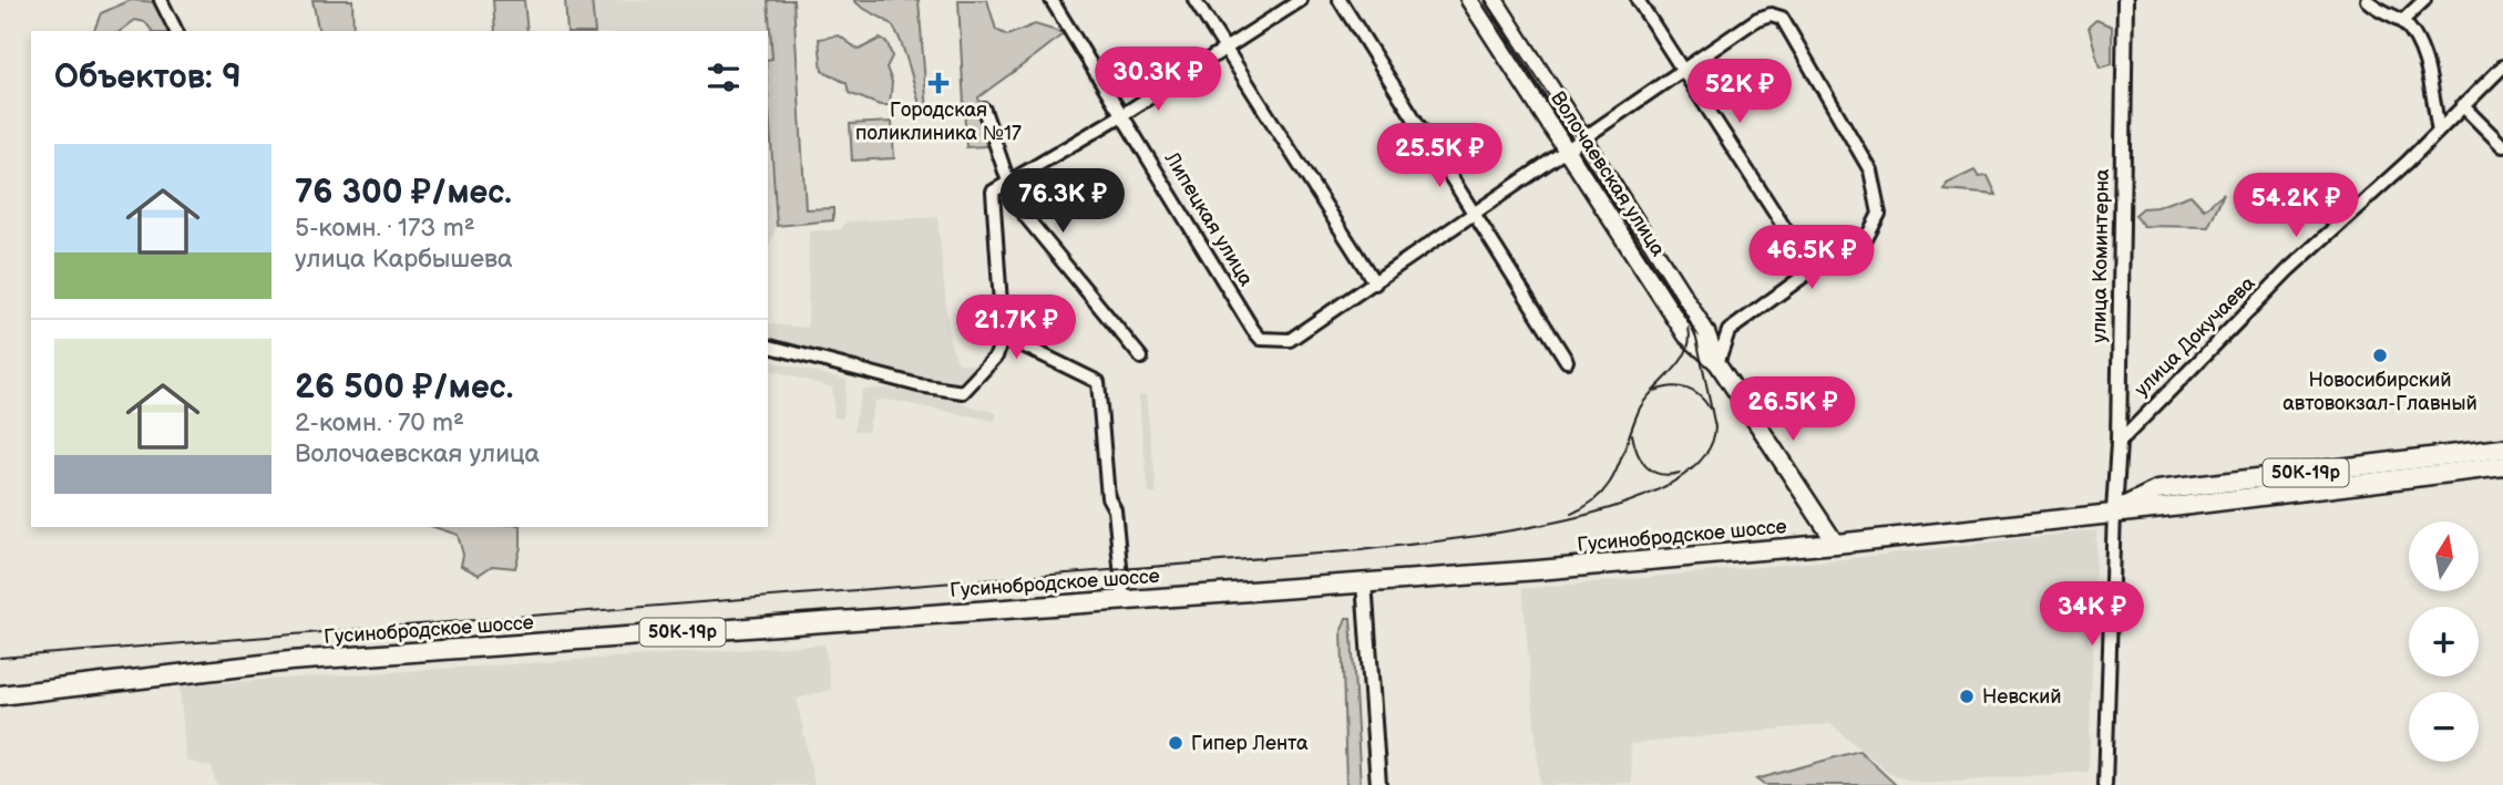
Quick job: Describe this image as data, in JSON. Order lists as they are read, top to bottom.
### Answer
{
  "streets": {
    "main road": ["Волочаевская улица", "50К-19р", "Гусинобродское шоссе"],
    "street": ["Липецкая улица", "улица Коминтерна", "улица Докучаева"]
  },
  "crossings": [
    ["Волочаевская улица", "Гусинобродское шоссе"],
    ["улица Коминтерна", "улица Докучаева"],
    ["улица Коминтерна", "Гусинобродское шоссе"]
  ],
  "places": {
    "health": ["Городская поликлиника №17"],
    "other": ["Новосибирский автовокзал-Главный", "Невский", "Гипер Лента"]
  },
  "north": "top",
  "page": {
    "heading": "Объектов: 9",
    "price": [
      "30.3K ₽",
      "52K ₽",
      "25.5K ₽",
      "76.3K ₽",
      "54.2K ₽",
      "46.5K ₽",
      "21.7K ₽",
      "26.5K ₽",
      "34K ₽"
    ],
    "list": [
      {
        "name": "76 300 ₽/мес.",
        "note": "5-комн. · 173 m² · улица Карбышева"
      },
      {
        "name": "26 500 ₽/мес.",
        "note": "2-комн. · 70 m² · Волочаевская улица"
      }
    ],
    "map_buttons": ["+", "−"]
  }
}
